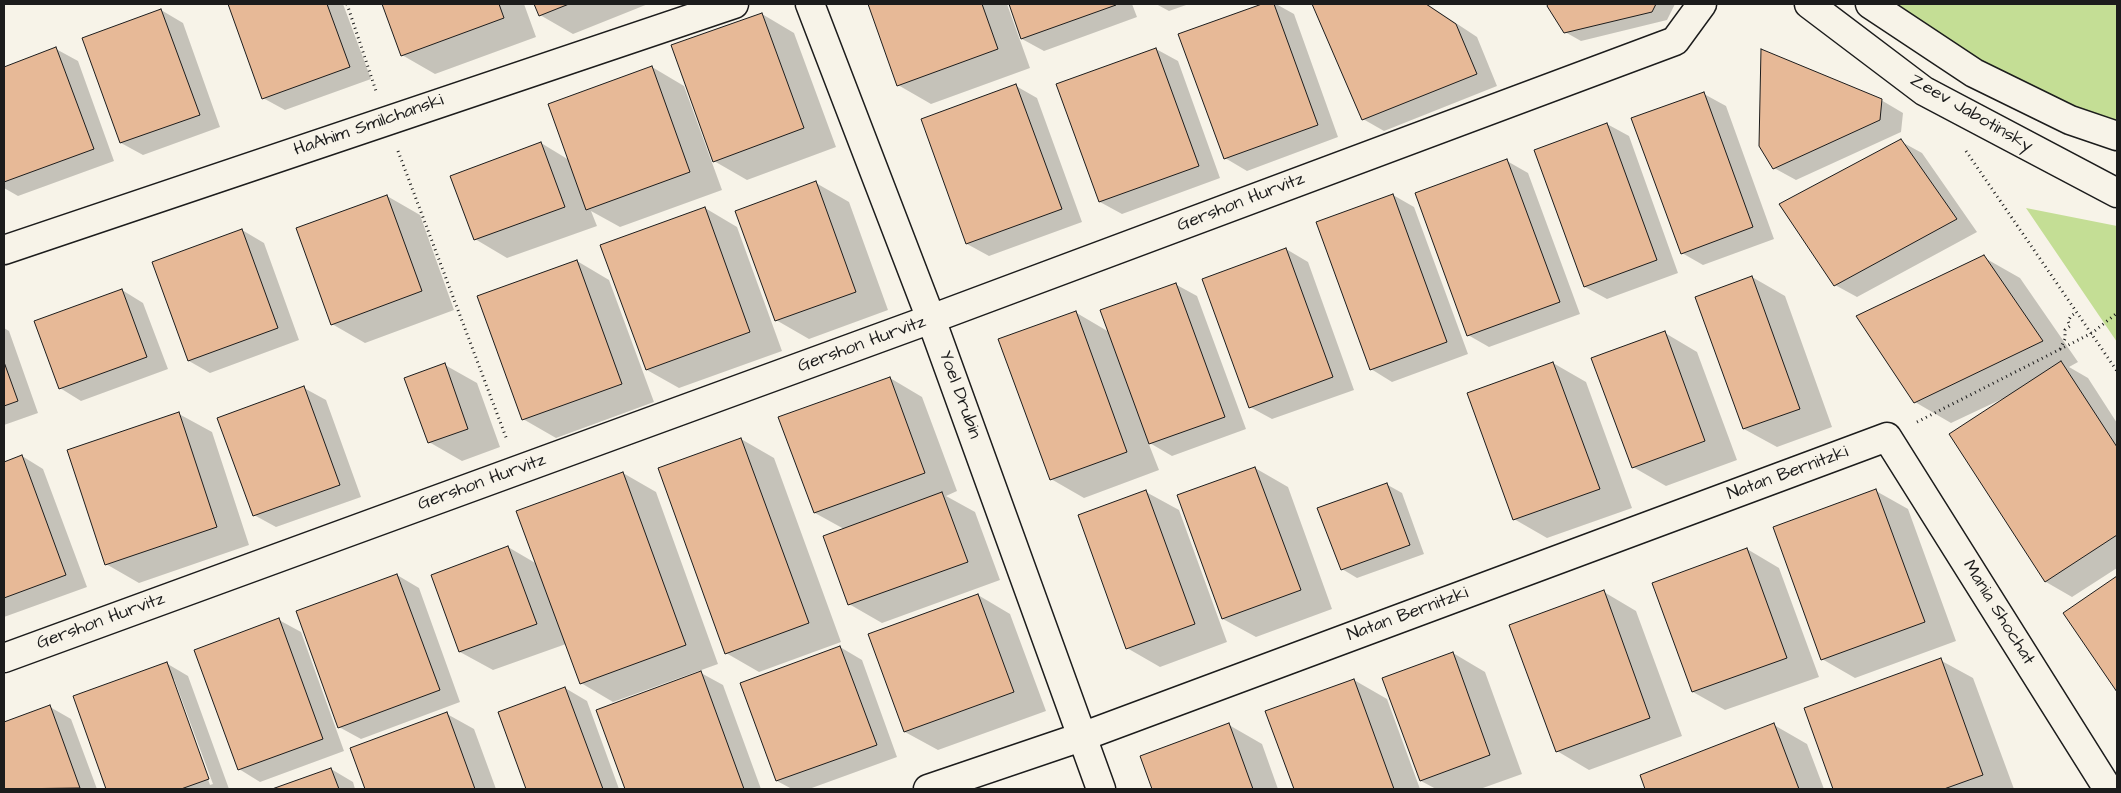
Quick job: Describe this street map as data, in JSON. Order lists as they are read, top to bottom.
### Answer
{
  "streets": {
    "street": [
      "Zeev Jabotinsky",
      "HaAhim Smilchanski",
      "Gershon Hurvitz",
      "Yoel Drubin",
      "Natan Bernitzki",
      "Mania Shochat"
    ]
  },
  "crossings": [
    ["Gershon Hurvitz", "Yoel Drubin"],
    ["Yoel Drubin", "Natan Bernitzki"],
    ["Natan Bernitzki", "Mania Shochat"]
  ]
}
